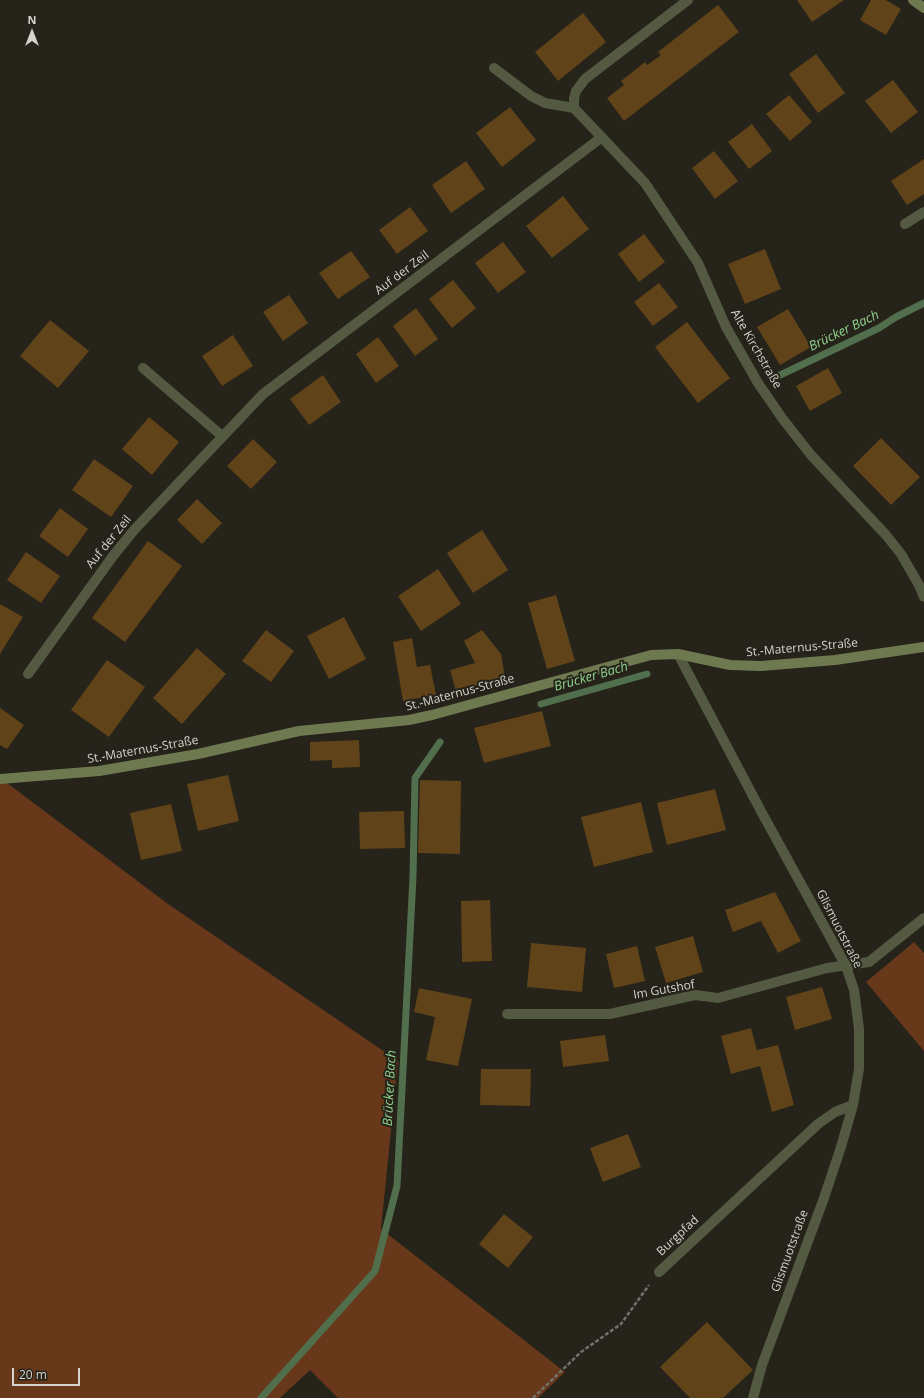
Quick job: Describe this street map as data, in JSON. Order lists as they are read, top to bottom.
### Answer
{
  "streets": {
    "street": [
      "Auf der Zeil",
      "Alte Kirchstraße",
      "St.-Maternus-Straße",
      "Glismuotstraße",
      "Im Gutshof",
      "Burgpfad"
    ]
  },
  "crossings": [
    ["Auf der Zeil", "Alte Kirchstraße"],
    ["St.-Maternus-Straße", "Glismuotstraße"],
    ["Glismuotstraße", "Im Gutshof"],
    ["Glismuotstraße", "Burgpfad"]
  ],
  "water": ["Brücker Bach"],
  "scale_bar": "20 m",
  "north": "top"
}
